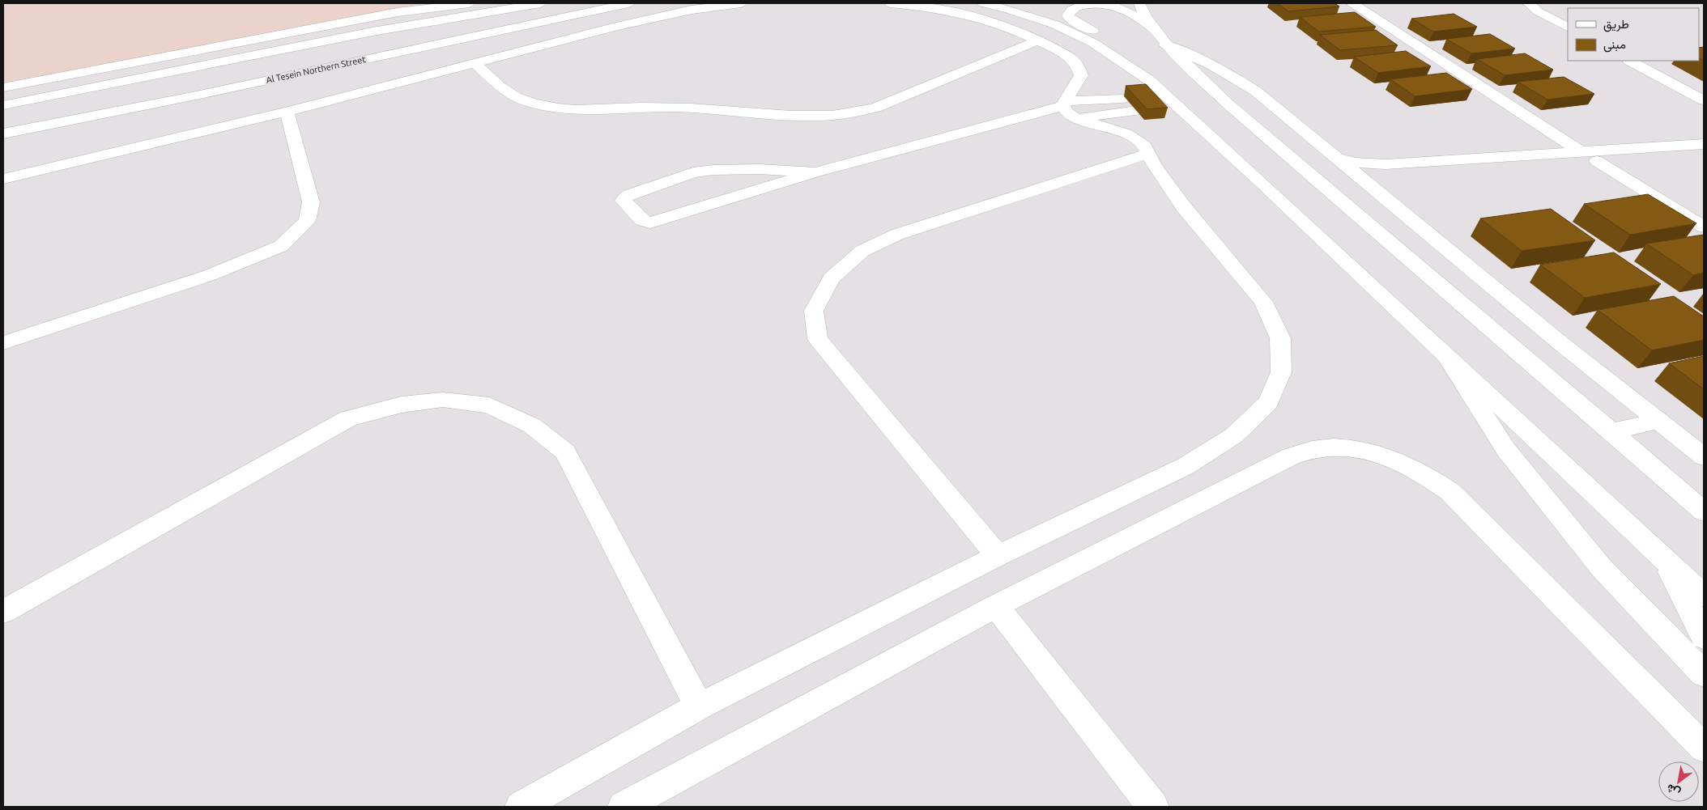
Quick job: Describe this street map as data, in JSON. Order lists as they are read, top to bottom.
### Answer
{
  "streets": {
    "street": ["Al Tesein Northern Street"]
  },
  "legend": ["طريق", "مبنى"],
  "north": "bottom left"
}
